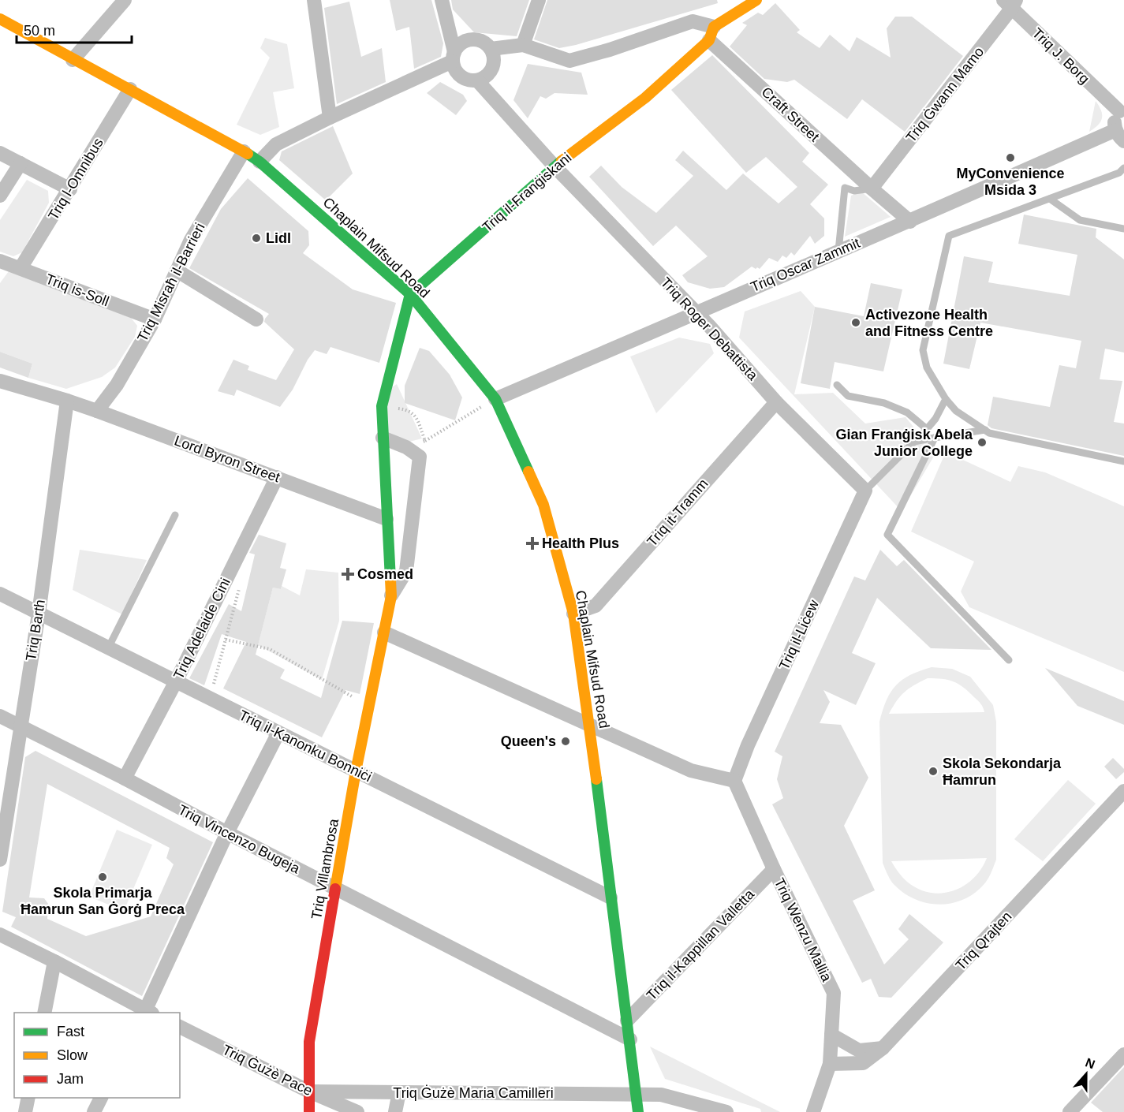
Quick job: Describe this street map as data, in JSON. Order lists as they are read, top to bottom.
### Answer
{
  "streets": {
    "street": [
      "Triq J. Borg",
      "Triq Ġwann Mamo",
      "Craft Street",
      "Triq l-Omnibus",
      "Triq il-Franġiskani",
      "Chaplain Mifsud Road",
      "Triq Oscar Zammit",
      "Triq Misraħ il-Barrieri",
      "Triq is-Soll",
      "Triq Roger Debattista",
      "Lord Byron Street",
      "Triq it-Tramm",
      "Triq Adelaide Cini",
      "Triq Barth",
      "Triq il-Liċew",
      "Triq il-Kanonku Bonniċi",
      "Triq Vincenzo Bugeja",
      "Triq Villambrosa",
      "Triq Wenzu Mallia",
      "Triq Qrajten",
      "Triq il-Kappillan Valletta",
      "Triq Ġużè Pace",
      "Triq Ġużè Maria Camilleri"
    ]
  },
  "crossings": [
    ["Triq J. Borg", "Triq Ġwann Mamo"],
    ["Triq Ġwann Mamo", "Craft Street"],
    ["Craft Street", "Triq il-Franġiskani"],
    ["Craft Street", "Triq Oscar Zammit"],
    ["Triq l-Omnibus", "Chaplain Mifsud Road"],
    ["Triq l-Omnibus", "Triq is-Soll"],
    ["Triq il-Franġiskani", "Chaplain Mifsud Road"],
    ["Triq il-Franġiskani", "Triq Roger Debattista"],
    ["Chaplain Mifsud Road", "Triq Oscar Zammit"],
    ["Chaplain Mifsud Road", "Triq Misraħ il-Barrieri"],
    ["Chaplain Mifsud Road", "Triq it-Tramm"],
    ["Chaplain Mifsud Road", "Triq il-Kanonku Bonniċi"],
    ["Chaplain Mifsud Road", "Triq Vincenzo Bugeja"],
    ["Chaplain Mifsud Road", "Triq il-Kappillan Valletta"],
    ["Chaplain Mifsud Road", "Triq Ġużè Maria Camilleri"],
    ["Triq Oscar Zammit", "Triq Roger Debattista"],
    ["Triq Misraħ il-Barrieri", "Triq is-Soll"],
    ["Triq Misraħ il-Barrieri", "Lord Byron Street"],
    ["Triq Roger Debattista", "Triq it-Tramm"],
    ["Triq Roger Debattista", "Triq il-Liċew"],
    ["Lord Byron Street", "Triq Adelaide Cini"],
    ["Lord Byron Street", "Triq Barth"],
    ["Triq Adelaide Cini", "Triq il-Kanonku Bonniċi"],
    ["Triq Adelaide Cini", "Triq Vincenzo Bugeja"],
    ["Triq Barth", "Triq il-Kanonku Bonniċi"],
    ["Triq Barth", "Triq Vincenzo Bugeja"],
    ["Triq il-Liċew", "Triq Wenzu Mallia"],
    ["Triq il-Kanonku Bonniċi", "Triq Villambrosa"],
    ["Triq Vincenzo Bugeja", "Triq Villambrosa"],
    ["Triq Villambrosa", "Triq Ġużè Pace"],
    ["Triq Villambrosa", "Triq Ġużè Maria Camilleri"],
    ["Triq Wenzu Mallia", "Triq Qrajten"],
    ["Triq Wenzu Mallia", "Triq il-Kappillan Valletta"],
    ["Triq Ġużè Pace", "Triq Ġużè Maria Camilleri"]
  ],
  "places": {
    "other": [
      "MyConvenience Msida 3",
      "Lidl",
      "Activezone Health and Fitness Centre",
      "Gian Franġisk Abela Junior College",
      "Queen's",
      "Skola Sekondarja Ħamrun",
      "Skola Primarja Ħamrun San Ġorġ Preca"
    ],
    "health": ["Health Plus", "Cosmed"]
  },
  "legend": ["Fast", "Slow", "Jam"],
  "scale_bar": "50 m",
  "north": "top"
}
